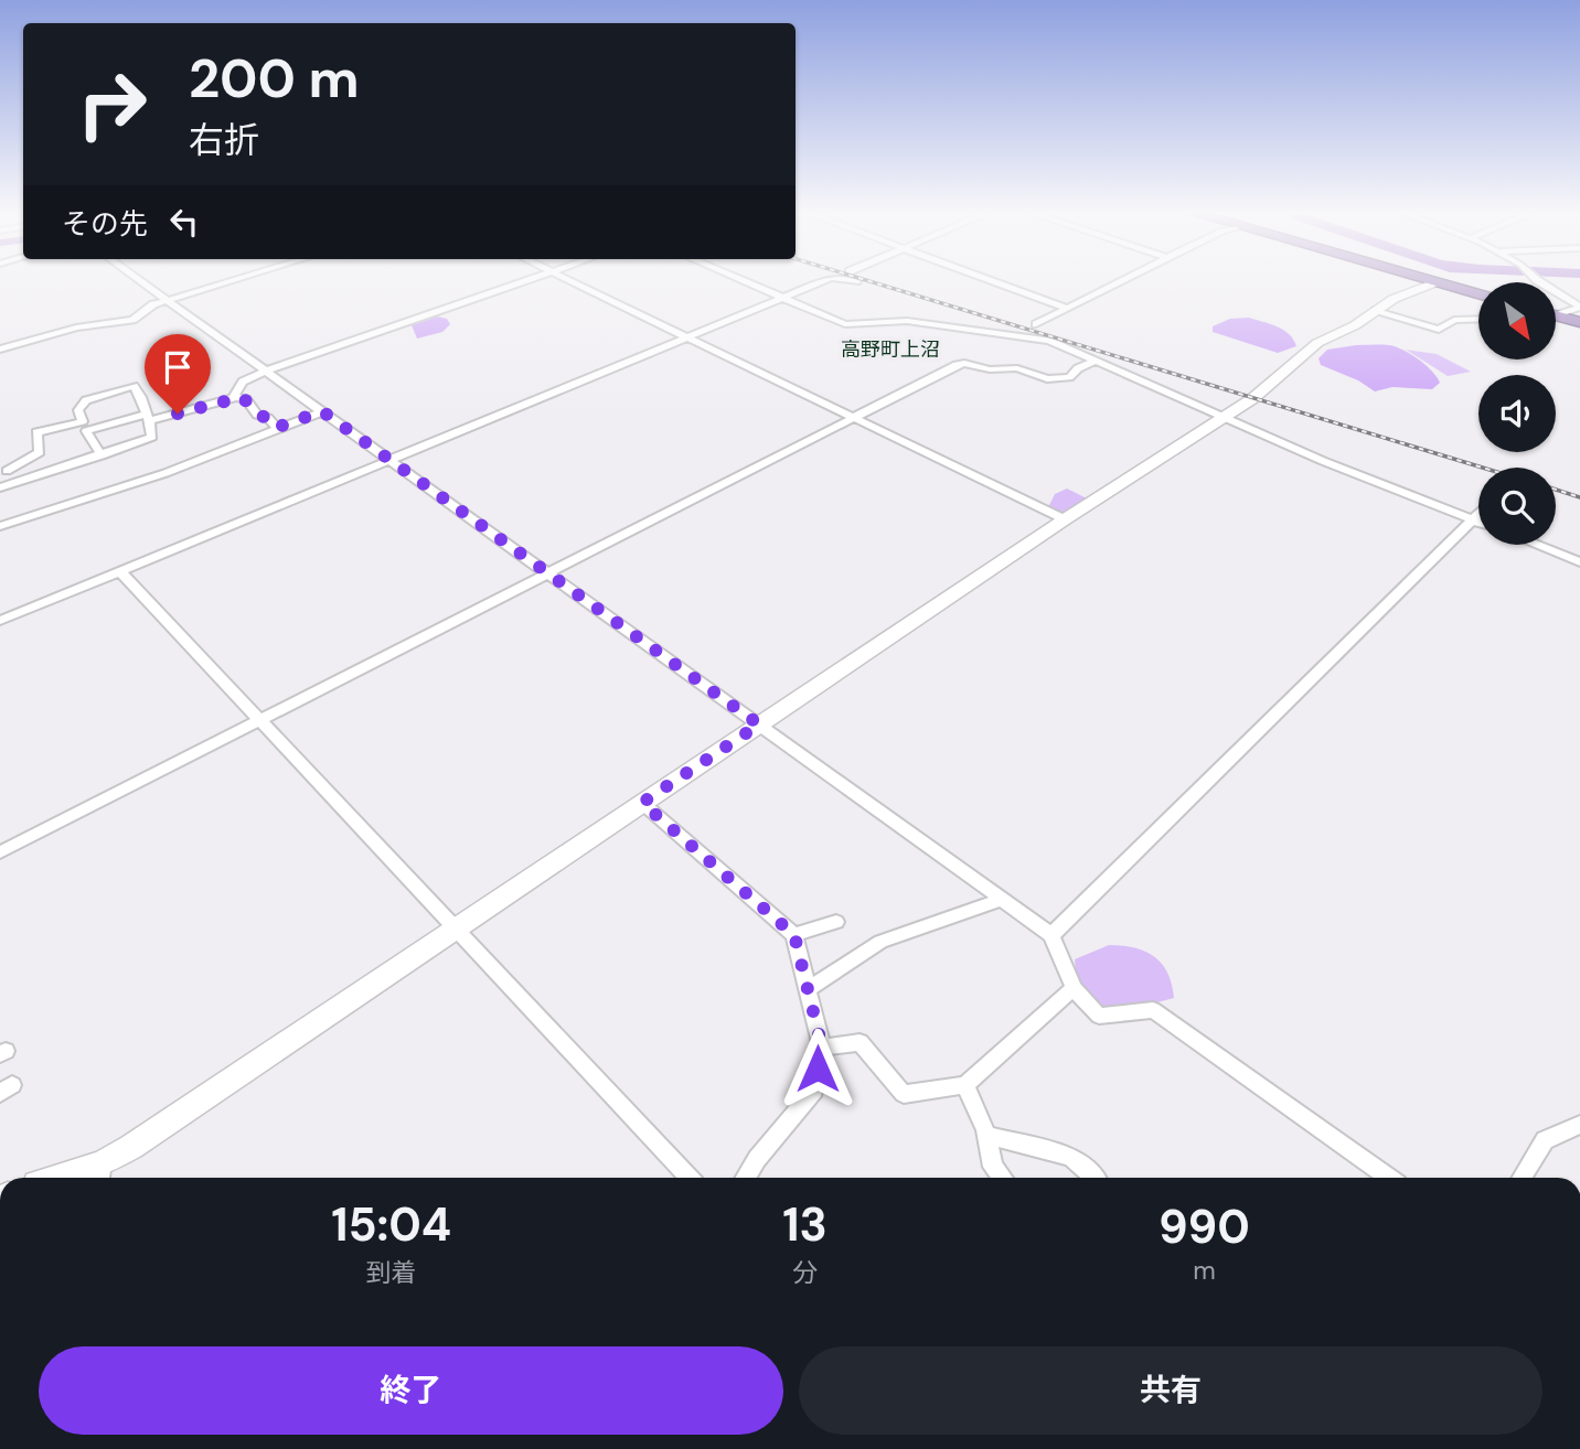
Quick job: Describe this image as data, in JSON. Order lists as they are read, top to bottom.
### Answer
{
  "districts": ["高野町上沼"],
  "north": "bottom right",
  "page": {
    "turn": ["200 m", "右折"],
    "then": "その先",
    "eta": [
      "15:04",
      "到着",
      "13",
      "分",
      "990",
      "m"
    ],
    "buttons": ["終了", "共有"]
  }
}
